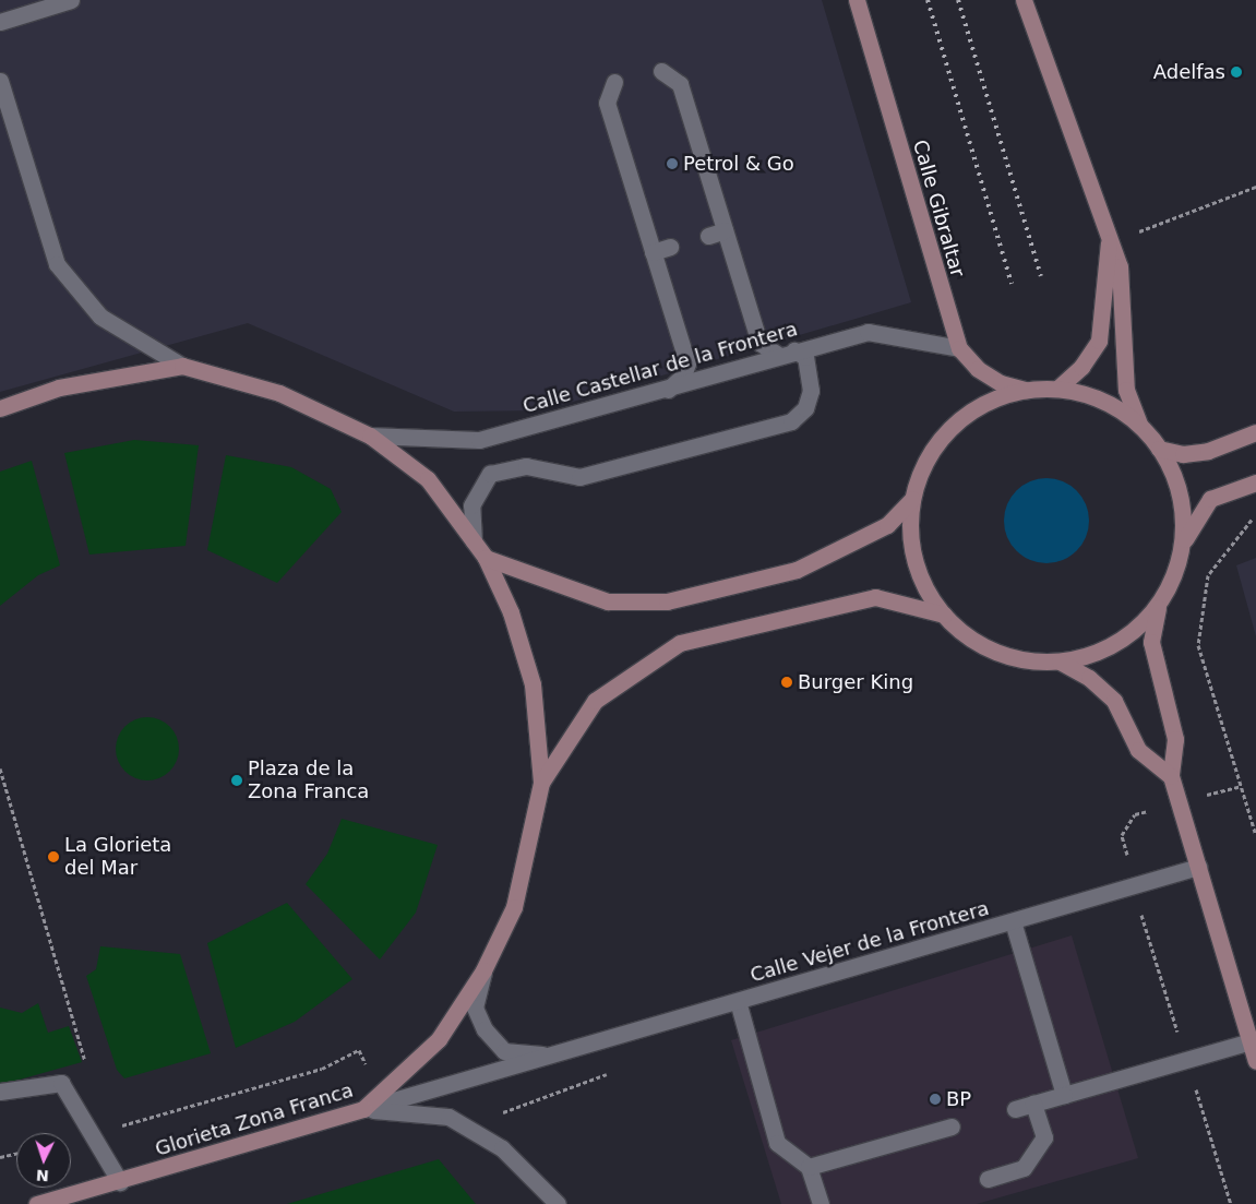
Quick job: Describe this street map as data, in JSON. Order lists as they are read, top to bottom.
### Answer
{
  "streets": {
    "street": [
      "Calle Gibraltar",
      "Calle Castellar de la Frontera",
      "Calle Vejer de la Frontera",
      "Glorieta Zona Franca"
    ]
  },
  "crossings": [
    ["Calle Gibraltar", "Calle Castellar de la Frontera"],
    ["Calle Castellar de la Frontera", "Glorieta Zona Franca"],
    ["Calle Vejer de la Frontera", "Glorieta Zona Franca"]
  ],
  "places": [
    "Adelfas",
    "Petrol & Go",
    "Burger King",
    "Plaza de la Zona Franca",
    "La Glorieta del Mar",
    "BP"
  ],
  "north": "bottom"
}
